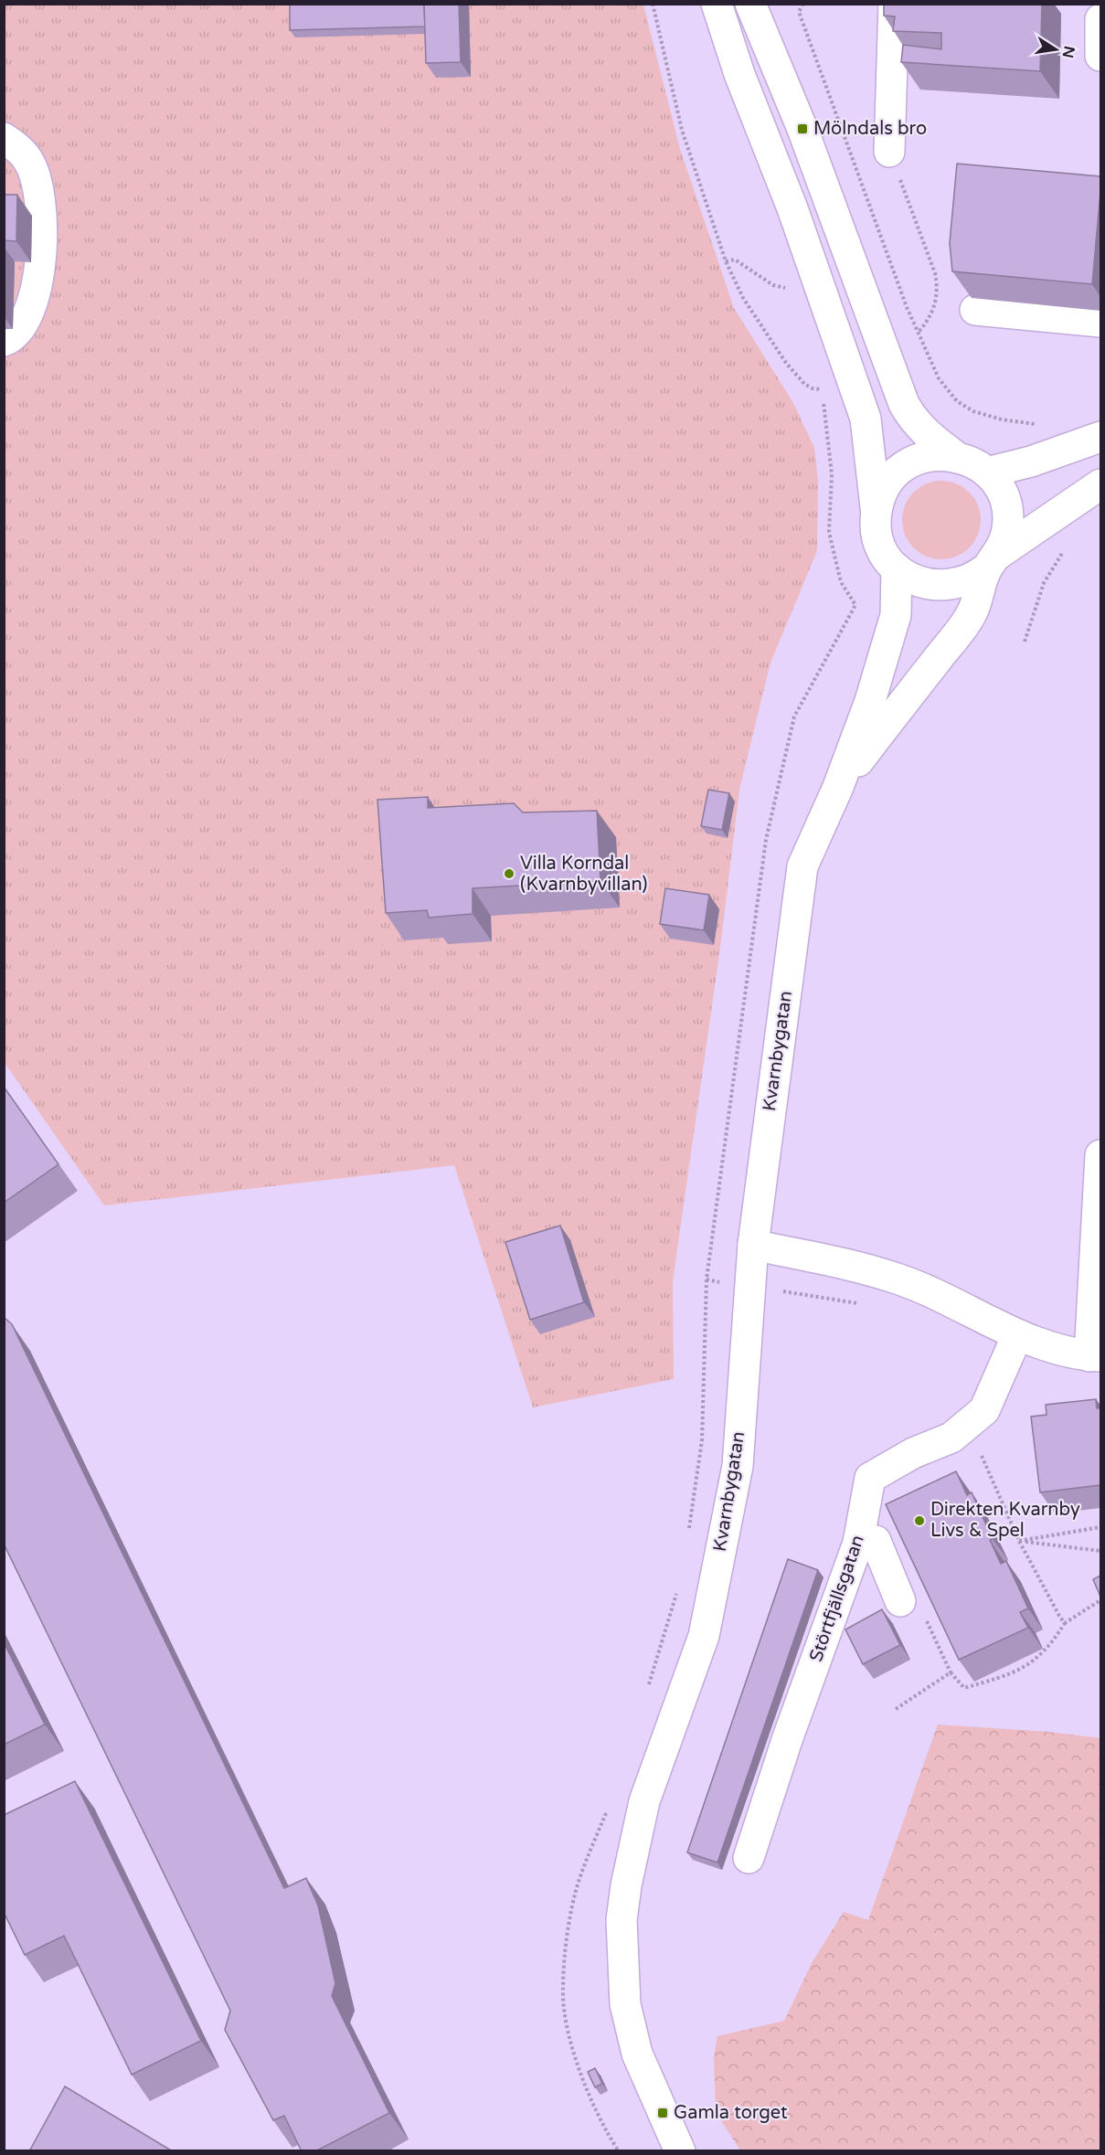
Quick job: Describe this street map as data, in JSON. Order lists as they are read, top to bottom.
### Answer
{
  "streets": {
    "street": ["Kvarnbygatan", "Störtfjällsgatan"]
  },
  "places": {
    "transit": ["Mölndals bro", "Gamla torget"],
    "other": ["Villa Korndal (Kvarnbyvillan)", "Direkten Kvarnby Livs & Spel"]
  },
  "north": "right"
}
